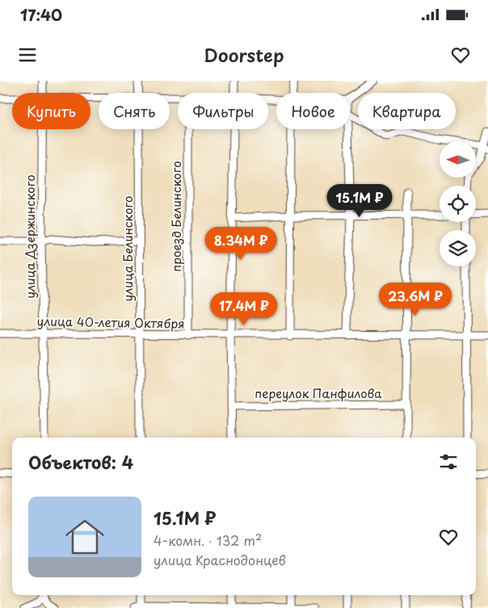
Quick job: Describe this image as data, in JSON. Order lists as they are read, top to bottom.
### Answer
{
  "streets": {
    "street": [
      "проезд Белинского",
      "улица Дзержинского",
      "улица Белинского",
      "улица 40-летия Октября",
      "переулок Панфилова"
    ]
  },
  "crossings": [
    ["проезд Белинского", "улица 40-летия Октября"],
    ["улица Дзержинского", "улица 40-летия Октября"],
    ["улица Белинского", "улица 40-летия Октября"]
  ],
  "north": "left",
  "page": {
    "status": "17:40",
    "header": "Doorstep",
    "chip": [
      "Купить",
      "Снять",
      "Фильтры",
      "Новое",
      "Квартира"
    ],
    "price": [
      "15.1M ₽",
      "8.34M ₽",
      "23.6M ₽",
      "17.4M ₽"
    ],
    "heading": "Объектов: 4",
    "list": [
      {
        "name": "15.1M ₽",
        "note": "4-комн. · 132 m² · улица Краснодонцев"
      }
    ]
  }
}
